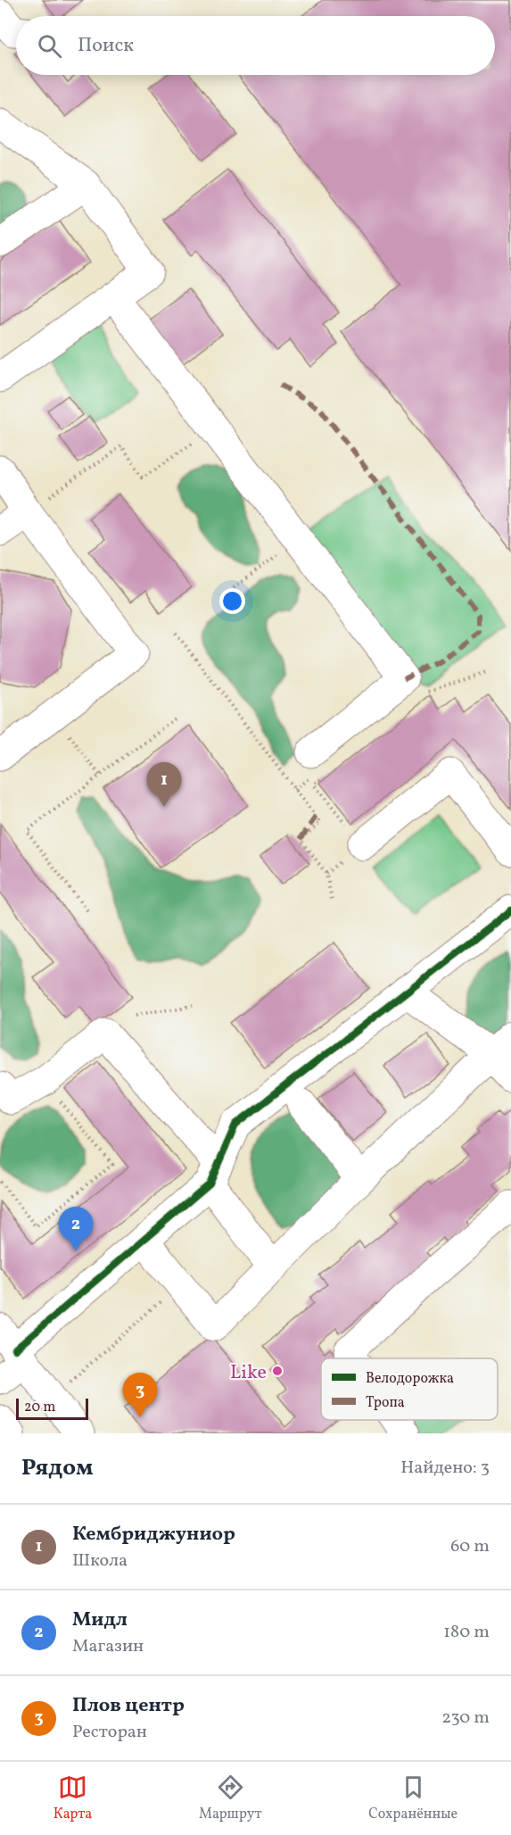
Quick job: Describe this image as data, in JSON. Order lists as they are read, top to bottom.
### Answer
{
  "places": ["Like"],
  "legend": ["Велодорожка", "Тропа"],
  "scale_bar": "20 m",
  "page": {
    "search": "Поиск",
    "pins": ["1", "2", "3"],
    "scale": "20 m",
    "heading": ["Рядом", "Найдено: 3"],
    "list": [
      {
        "mark": "1",
        "name": "Кембриджуниор",
        "note": "Школа",
        "value": "60 m"
      },
      {
        "mark": "2",
        "name": "Мидл",
        "note": "Магазин",
        "value": "180 m"
      },
      {
        "mark": "3",
        "name": "Плов центр",
        "note": "Ресторан",
        "value": "230 m"
      }
    ],
    "nav": ["Карта", "Маршрут", "Сохранённые"]
  }
}
